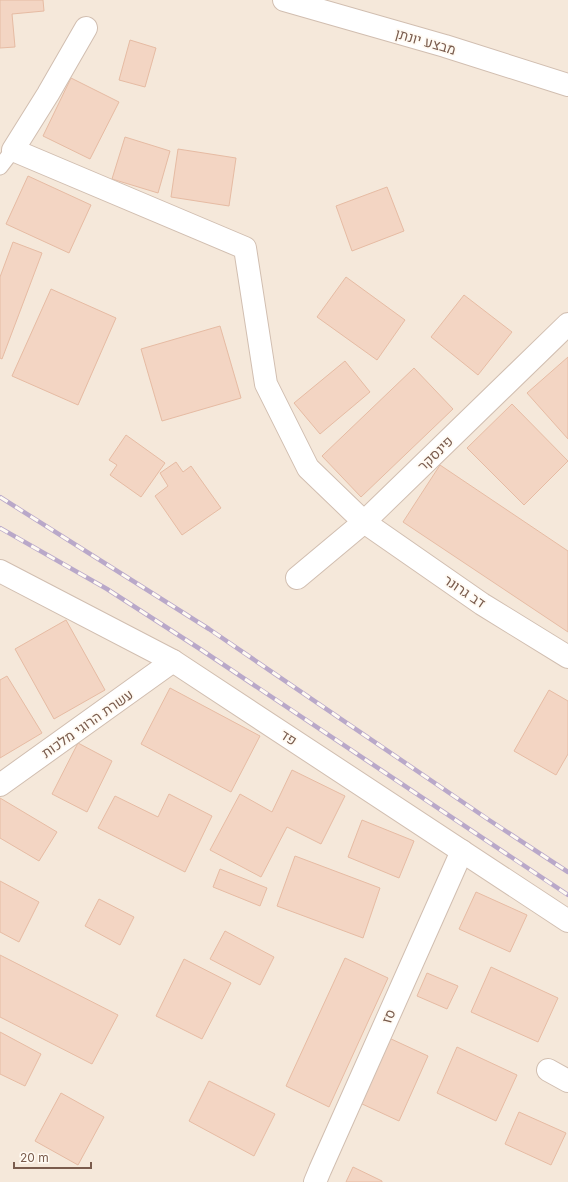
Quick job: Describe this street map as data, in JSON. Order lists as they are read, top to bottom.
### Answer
{
  "streets": {
    "street": [
      "מבצע יונתן",
      "פינסקר",
      "דב גרונר",
      "עשרת הרוגי מלכות",
      "פד",
      "סז"
    ]
  },
  "crossings": [
    ["פינסקר", "דב גרונר"],
    ["עשרת הרוגי מלכות", "פד"],
    ["פד", "סז"]
  ],
  "scale_bar": "20 m"
}
